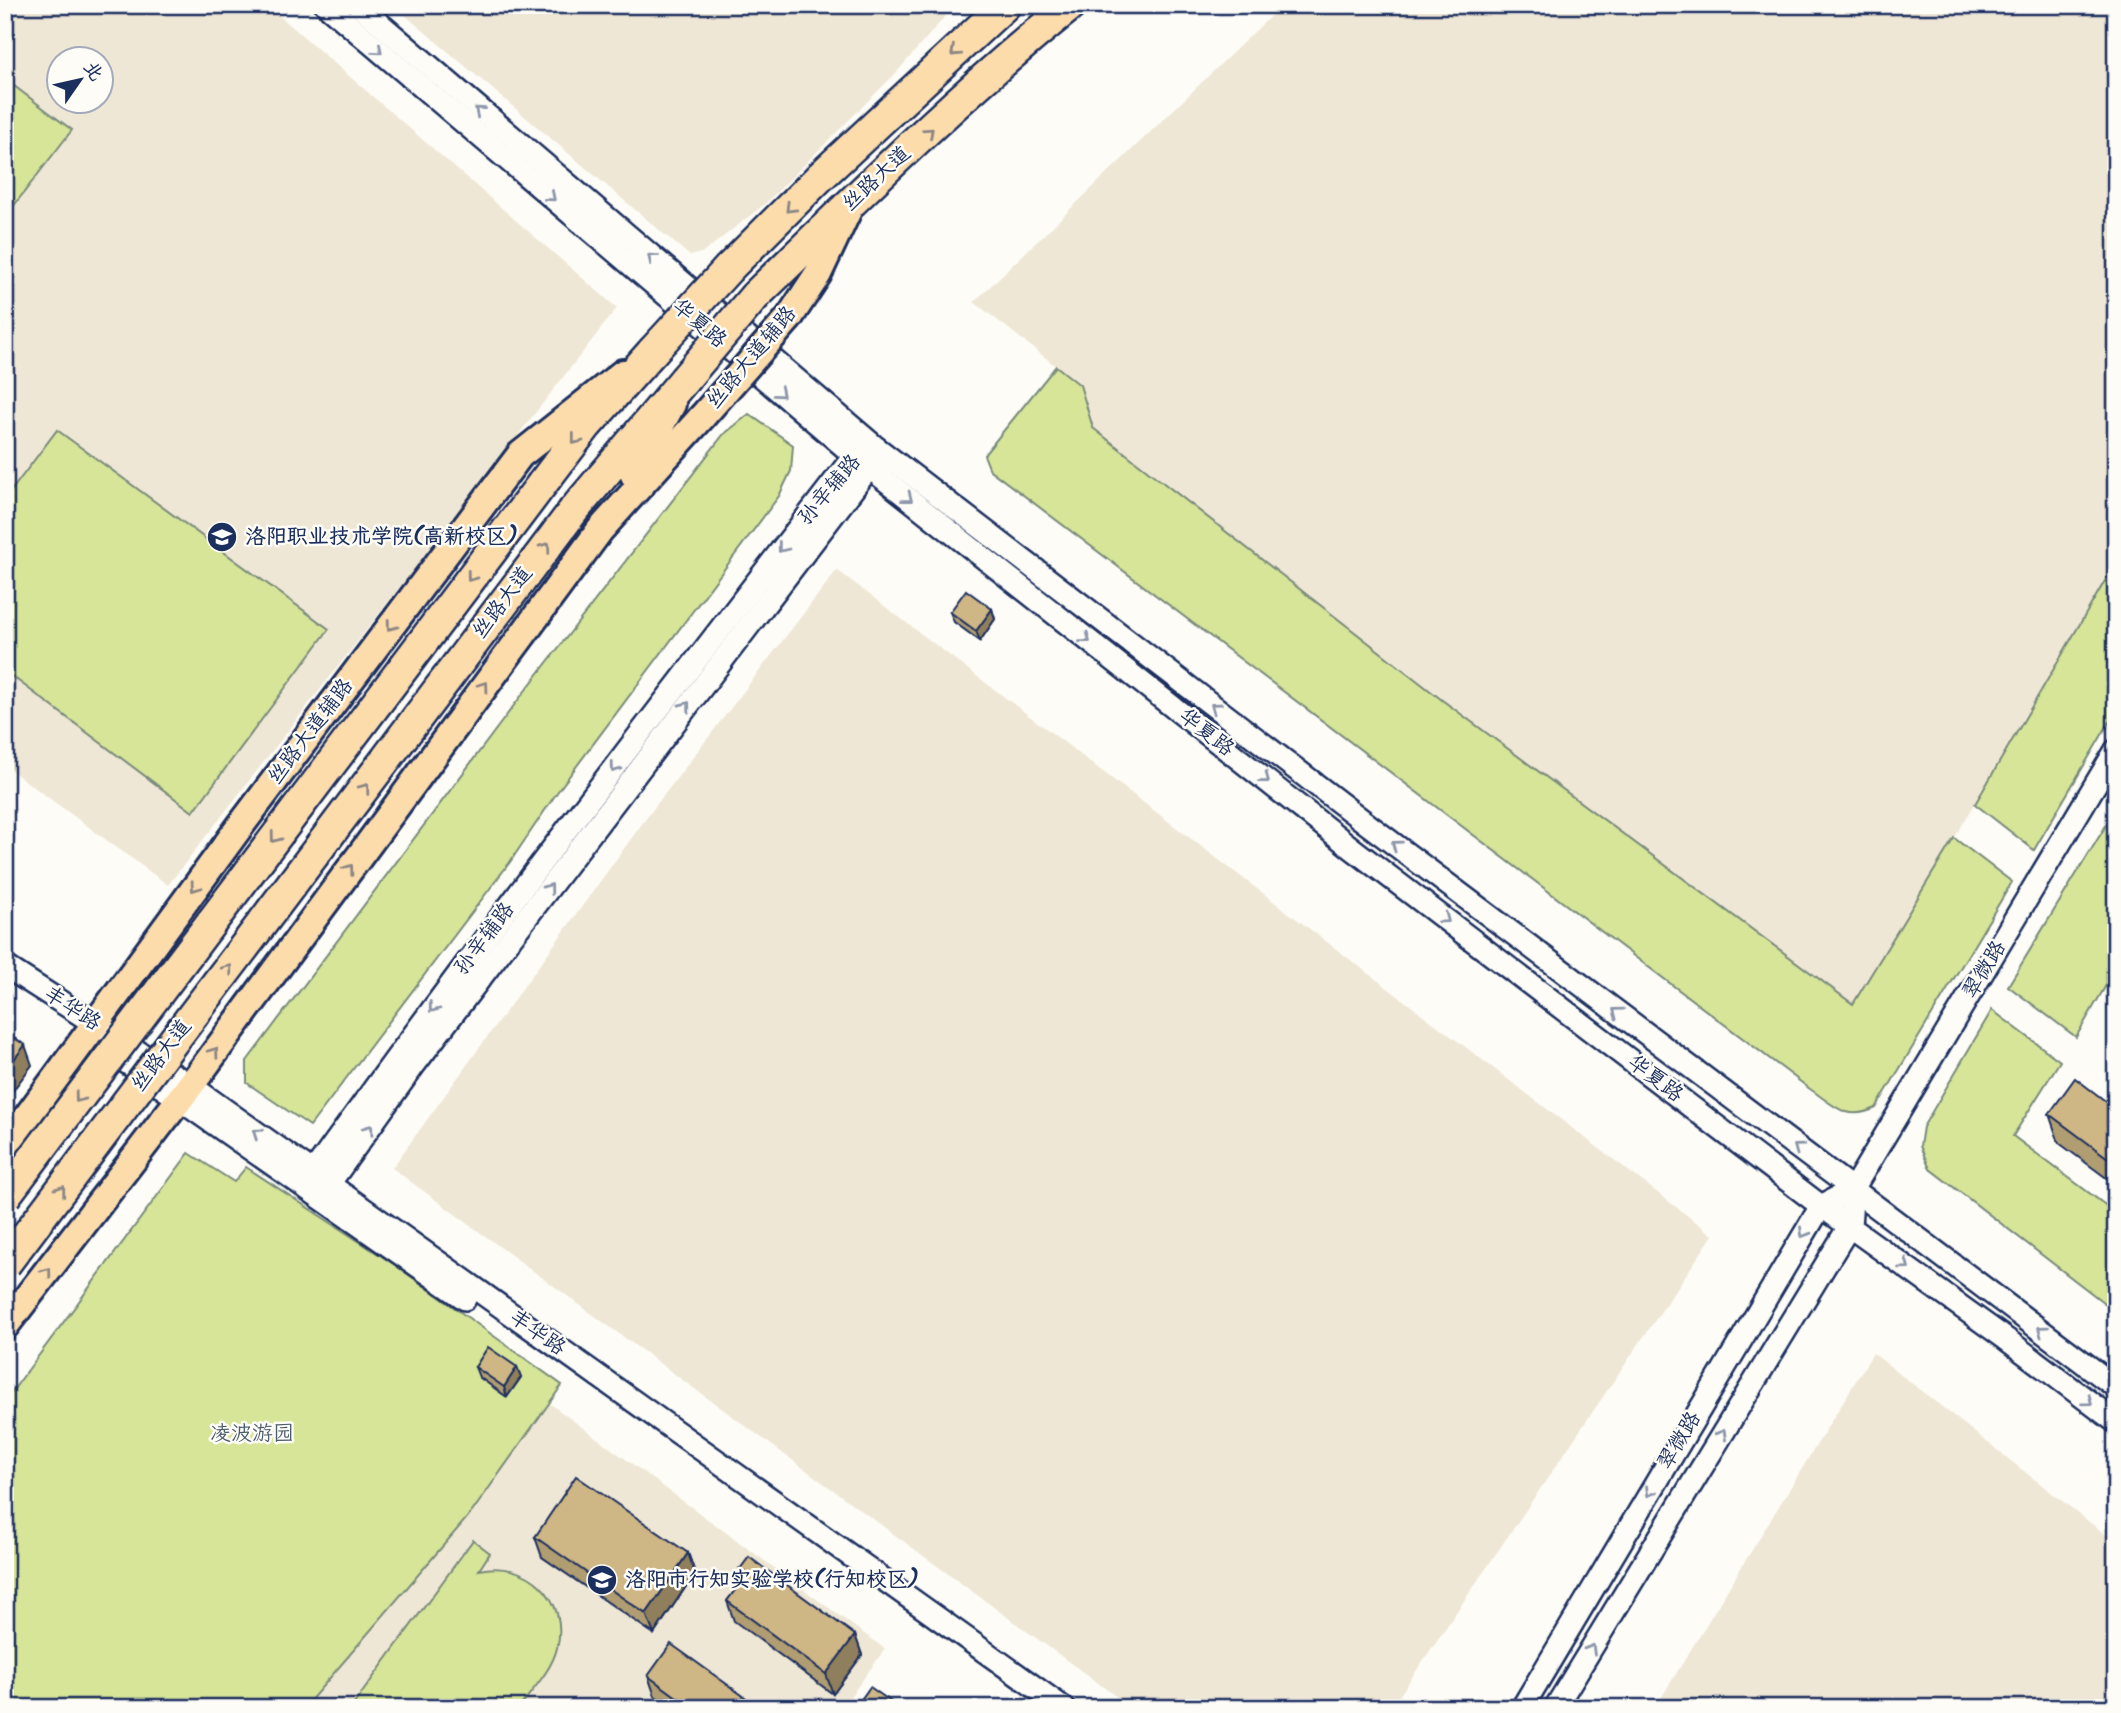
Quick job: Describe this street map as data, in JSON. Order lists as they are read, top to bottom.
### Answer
{
  "streets": {
    "highway": ["丝路大道"],
    "main road": ["丝路大道辅路"],
    "street": [
      "华夏路",
      "孙辛辅路",
      "翠微路",
      "丰华路"
    ]
  },
  "crossings": [
    ["丝路大道", "丝路大道辅路"],
    ["华夏路", "孙辛辅路"],
    ["华夏路", "翠微路"],
    ["丝路大道辅路", "丰华路"],
    ["孙辛辅路", "丰华路"]
  ],
  "parks": ["凌波游园"],
  "places": {
    "school or university": ["洛阳职业技术学院(高新校区)", "洛阳市行知实验学校(行知校区)"]
  },
  "north": "top right"
}
